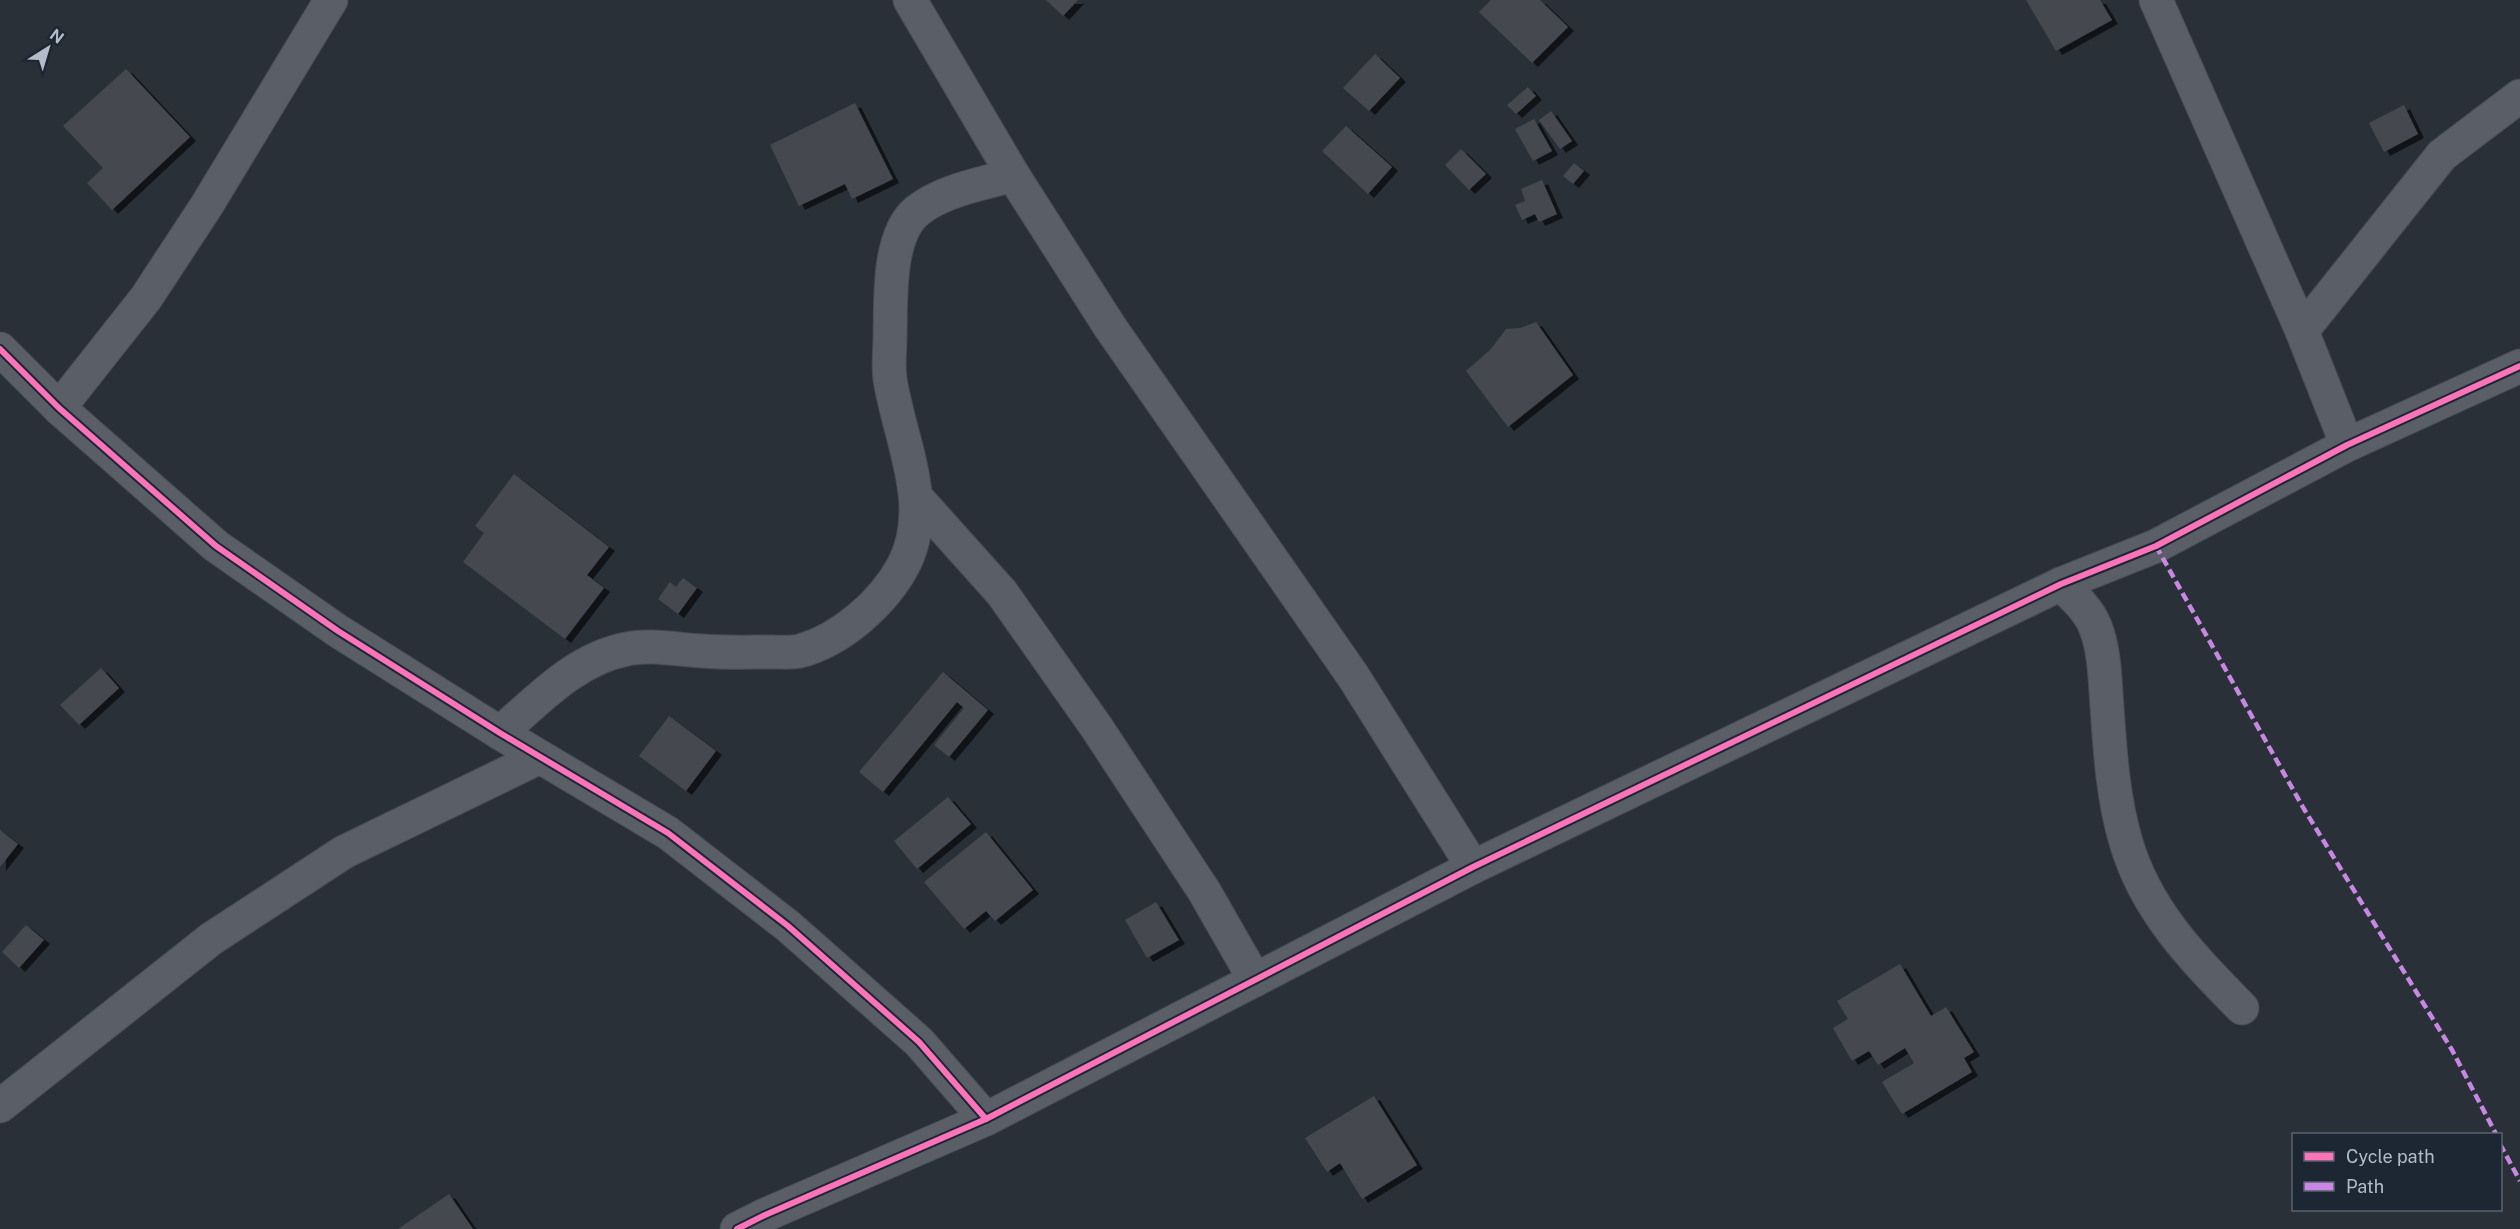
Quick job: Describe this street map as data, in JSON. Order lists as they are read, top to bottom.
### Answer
{
  "legend": ["Cycle path", "Path"],
  "north": "top right"
}
